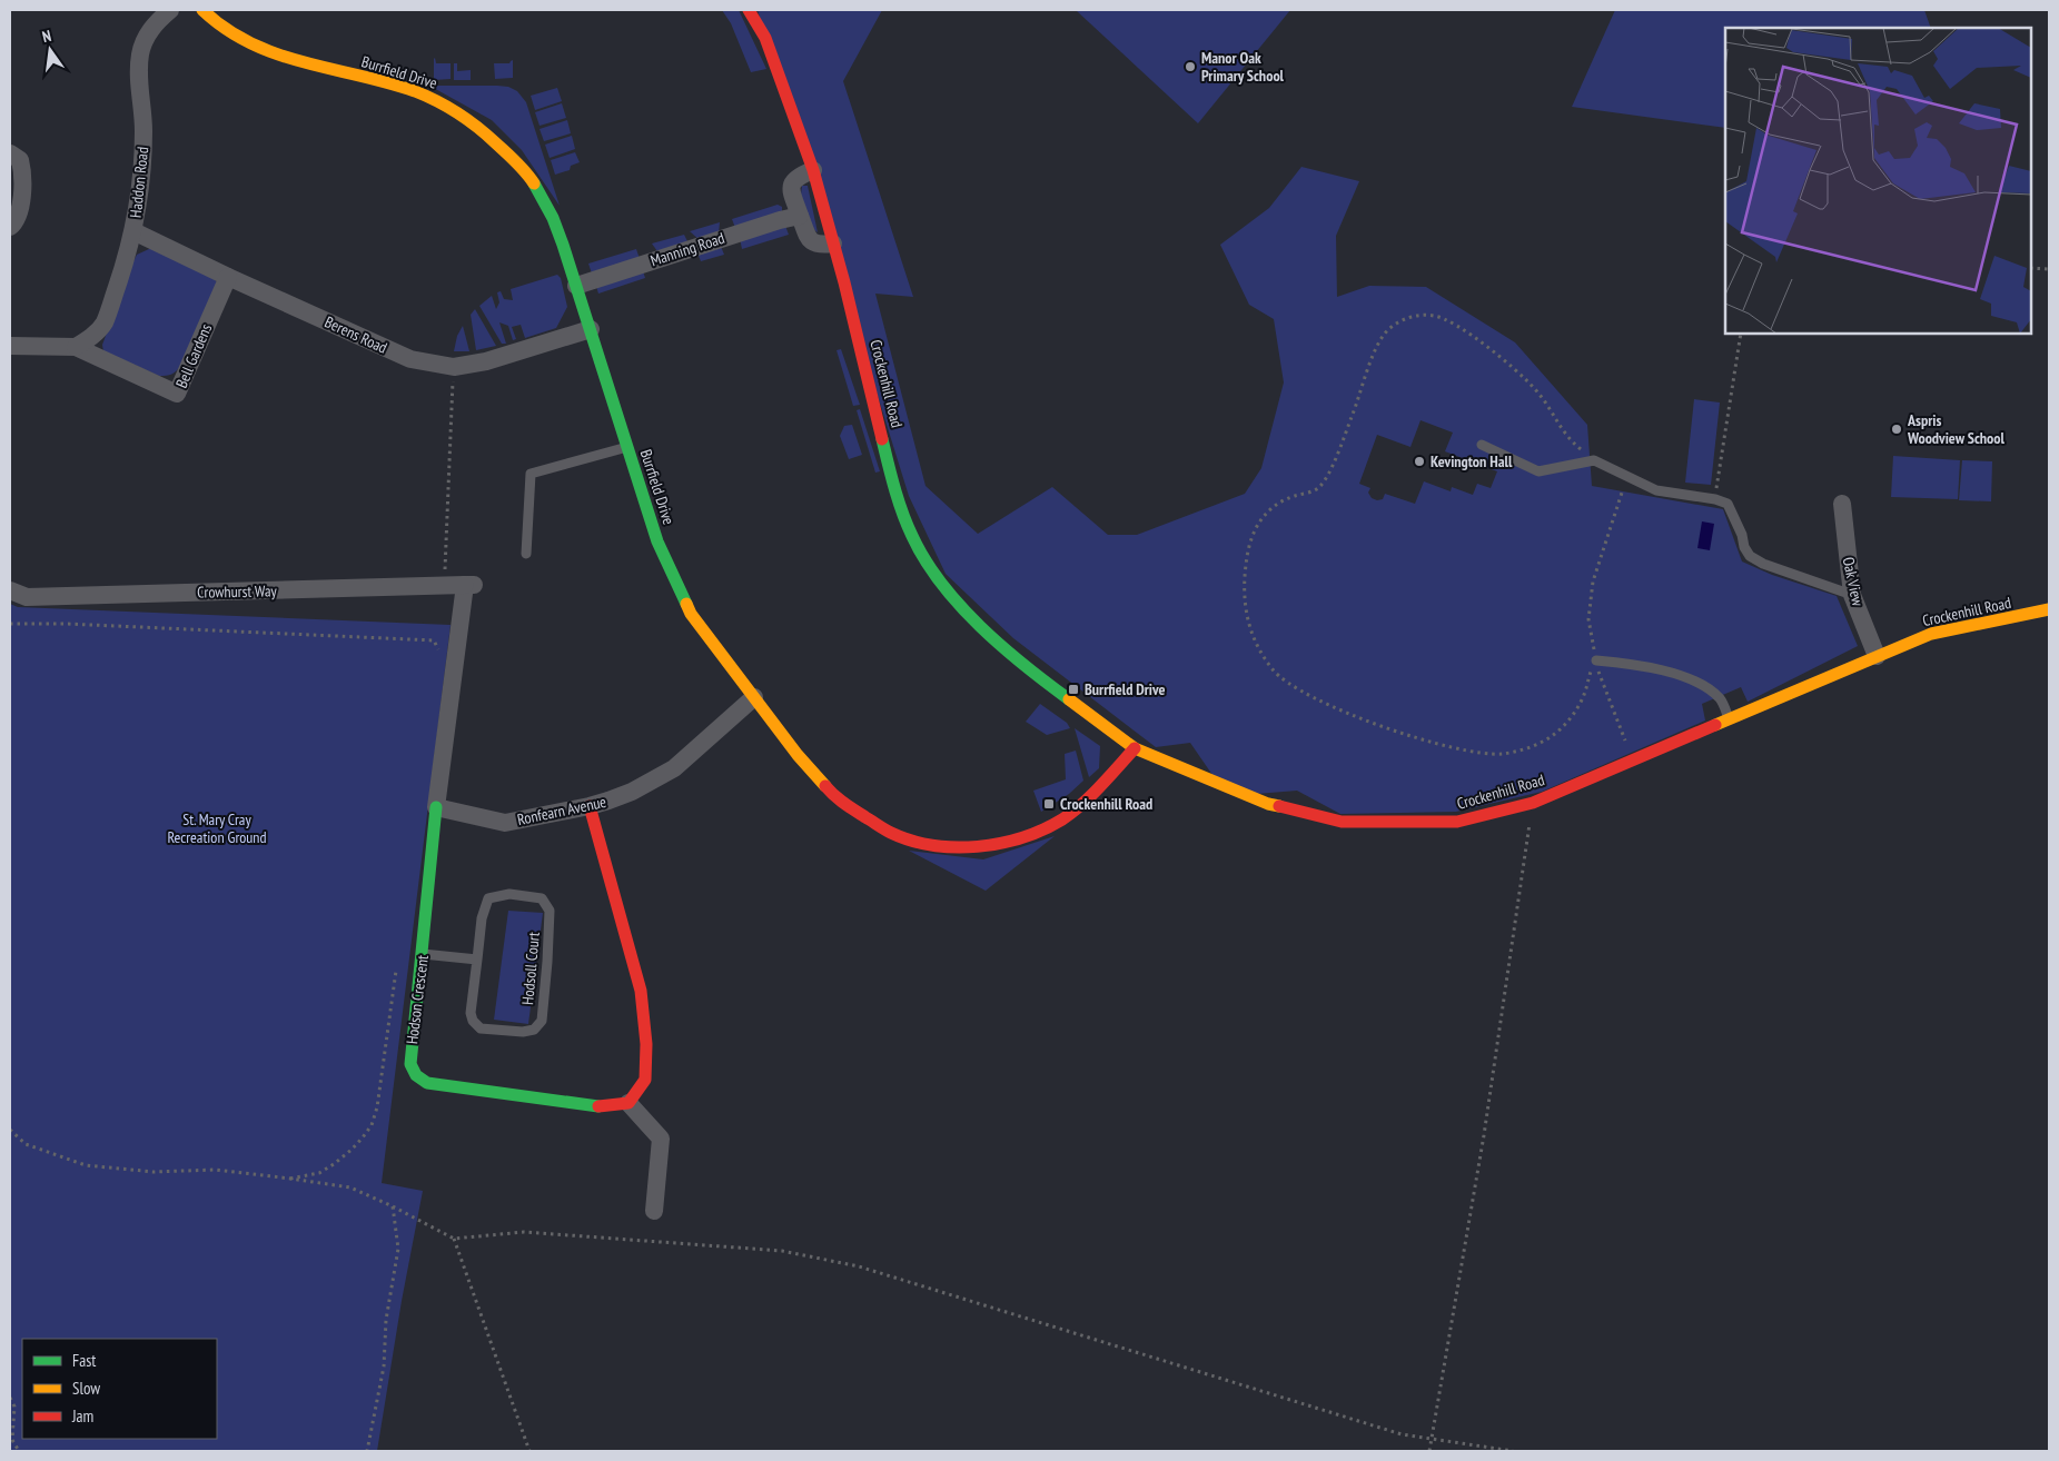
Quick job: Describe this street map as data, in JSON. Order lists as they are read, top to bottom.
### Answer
{
  "streets": {
    "street": [
      "Burrfield Drive",
      "Haddon Road",
      "Manning Road",
      "Berens Road",
      "Bell Gardens",
      "Crockenhill Road",
      "Oak View",
      "Crowhurst Way",
      "Ronfearn Avenue",
      "Hodson Crescent"
    ],
    "lane": ["Hodsoll Court"]
  },
  "crossings": [
    ["Burrfield Drive", "Manning Road"],
    ["Burrfield Drive", "Berens Road"],
    ["Burrfield Drive", "Crockenhill Road"],
    ["Burrfield Drive", "Ronfearn Avenue"],
    ["Haddon Road", "Berens Road"],
    ["Haddon Road", "Bell Gardens"],
    ["Berens Road", "Bell Gardens"],
    ["Crockenhill Road", "Oak View"],
    ["Crowhurst Way", "Ronfearn Avenue"],
    ["Crowhurst Way", "Hodson Crescent"],
    ["Ronfearn Avenue", "Hodson Crescent"]
  ],
  "parks": ["St. Mary Cray Recreation Ground"],
  "places": {
    "other": ["Manor Oak Primary School", "Aspris Woodview School", "Kevington Hall"],
    "transit": ["Burrfield Drive", "Crockenhill Road"]
  },
  "legend": ["Fast", "Slow", "Jam"],
  "north": "top"
}
